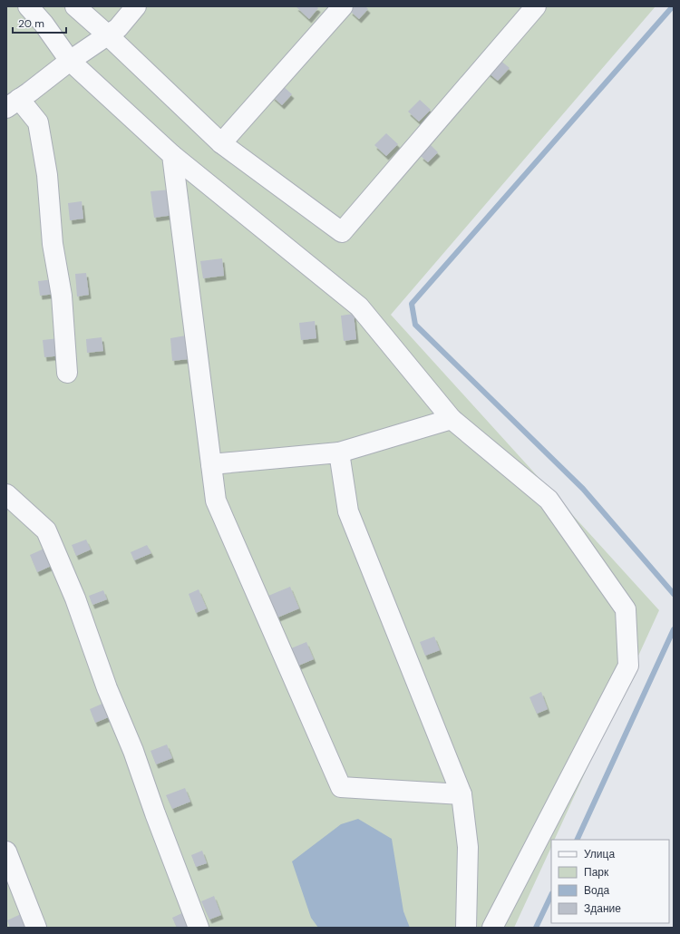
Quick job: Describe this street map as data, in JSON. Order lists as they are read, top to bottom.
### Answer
{
  "legend": [
    "Улица",
    "Парк",
    "Вода",
    "Здание"
  ],
  "scale_bar": "20 m"
}
